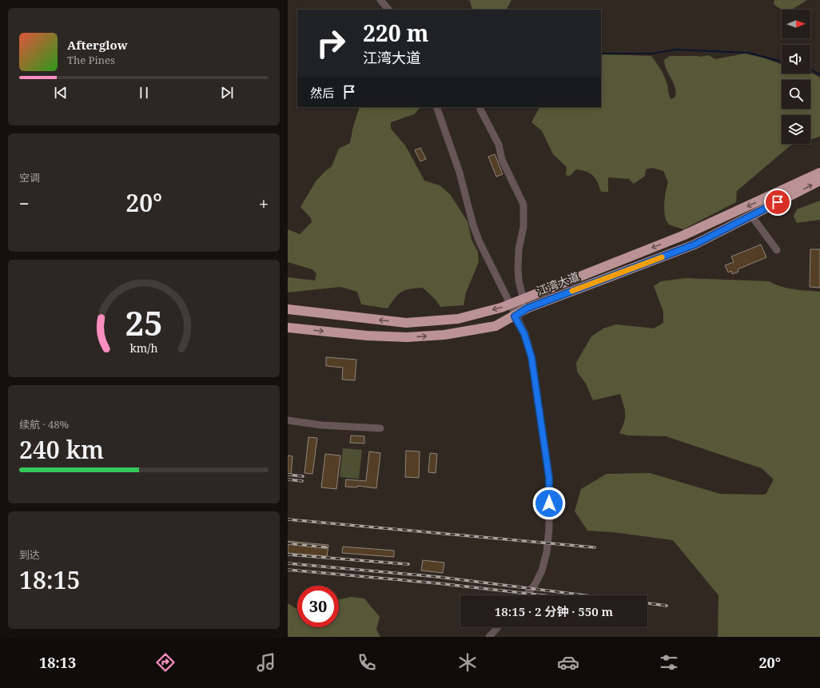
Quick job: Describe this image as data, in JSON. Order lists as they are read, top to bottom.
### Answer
{
  "streets": {
    "highway": ["江湾大道"]
  },
  "north": "right",
  "page": {
    "turn": ["220 m", "江湾大道"],
    "song": ["Afterglow", "The Pines"],
    "then": "然后",
    "tile": [
      "空调",
      ["续航 · 48%", "240 km"],
      ["到达", "18:15"]
    ],
    "heat": ["−", "20°", "+"],
    "limit": "30",
    "trip": "18:15 · 2 分钟 · 550 m",
    "tabs": ["18:13", "20°"],
    "gauge": ["25", "km/h"]
  }
}
